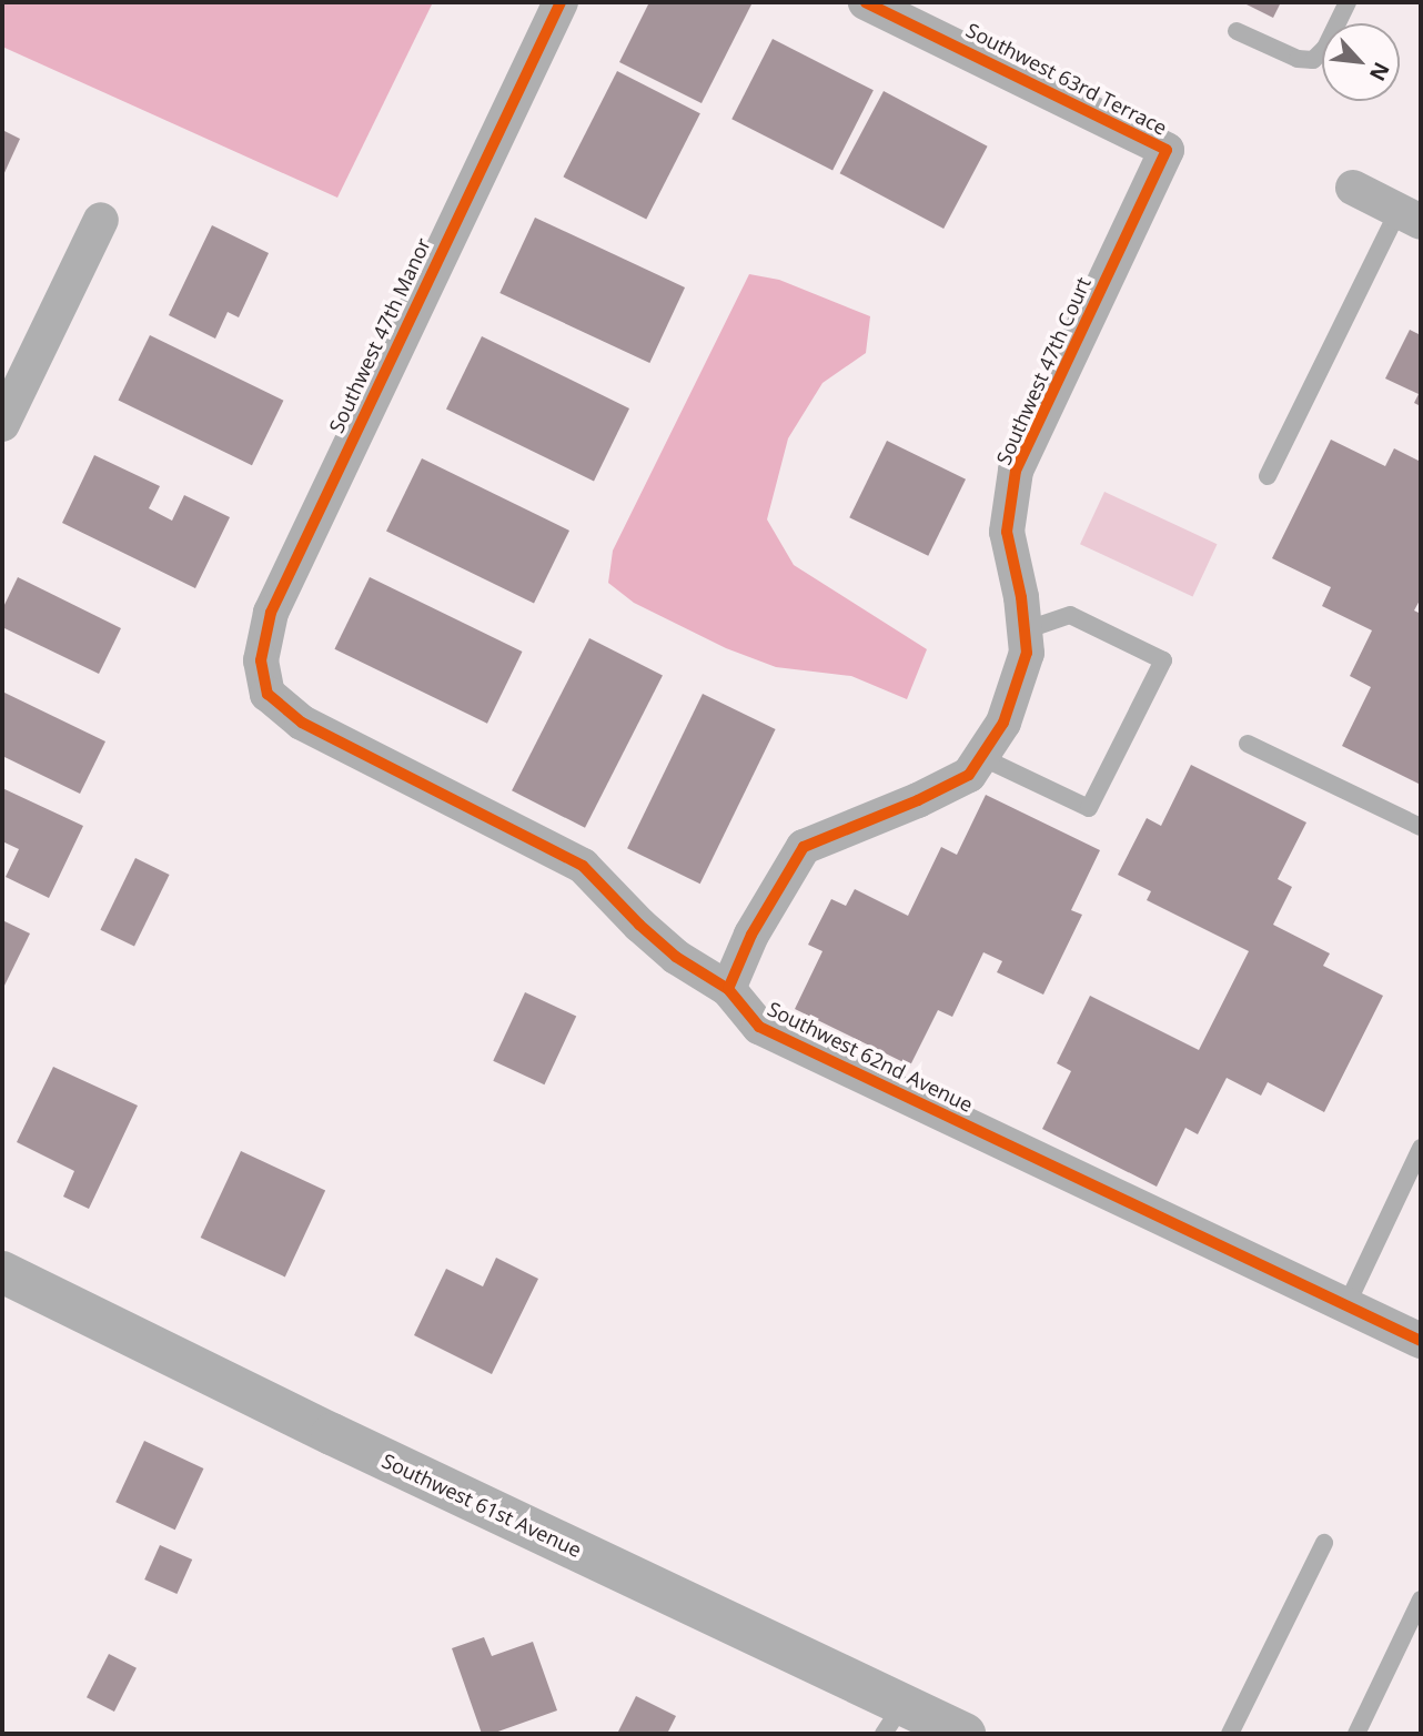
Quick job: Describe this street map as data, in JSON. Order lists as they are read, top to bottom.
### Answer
{
  "streets": {
    "street": [
      "Southwest 63rd Terrace",
      "Southwest 47th Manor",
      "Southwest 47th Court",
      "Southwest 62nd Avenue",
      "Southwest 61st Avenue"
    ]
  },
  "crossings": [
    ["Southwest 63rd Terrace", "Southwest 47th Court"],
    ["Southwest 47th Manor", "Southwest 62nd Avenue"],
    ["Southwest 47th Court", "Southwest 62nd Avenue"]
  ],
  "north": "bottom right"
}
